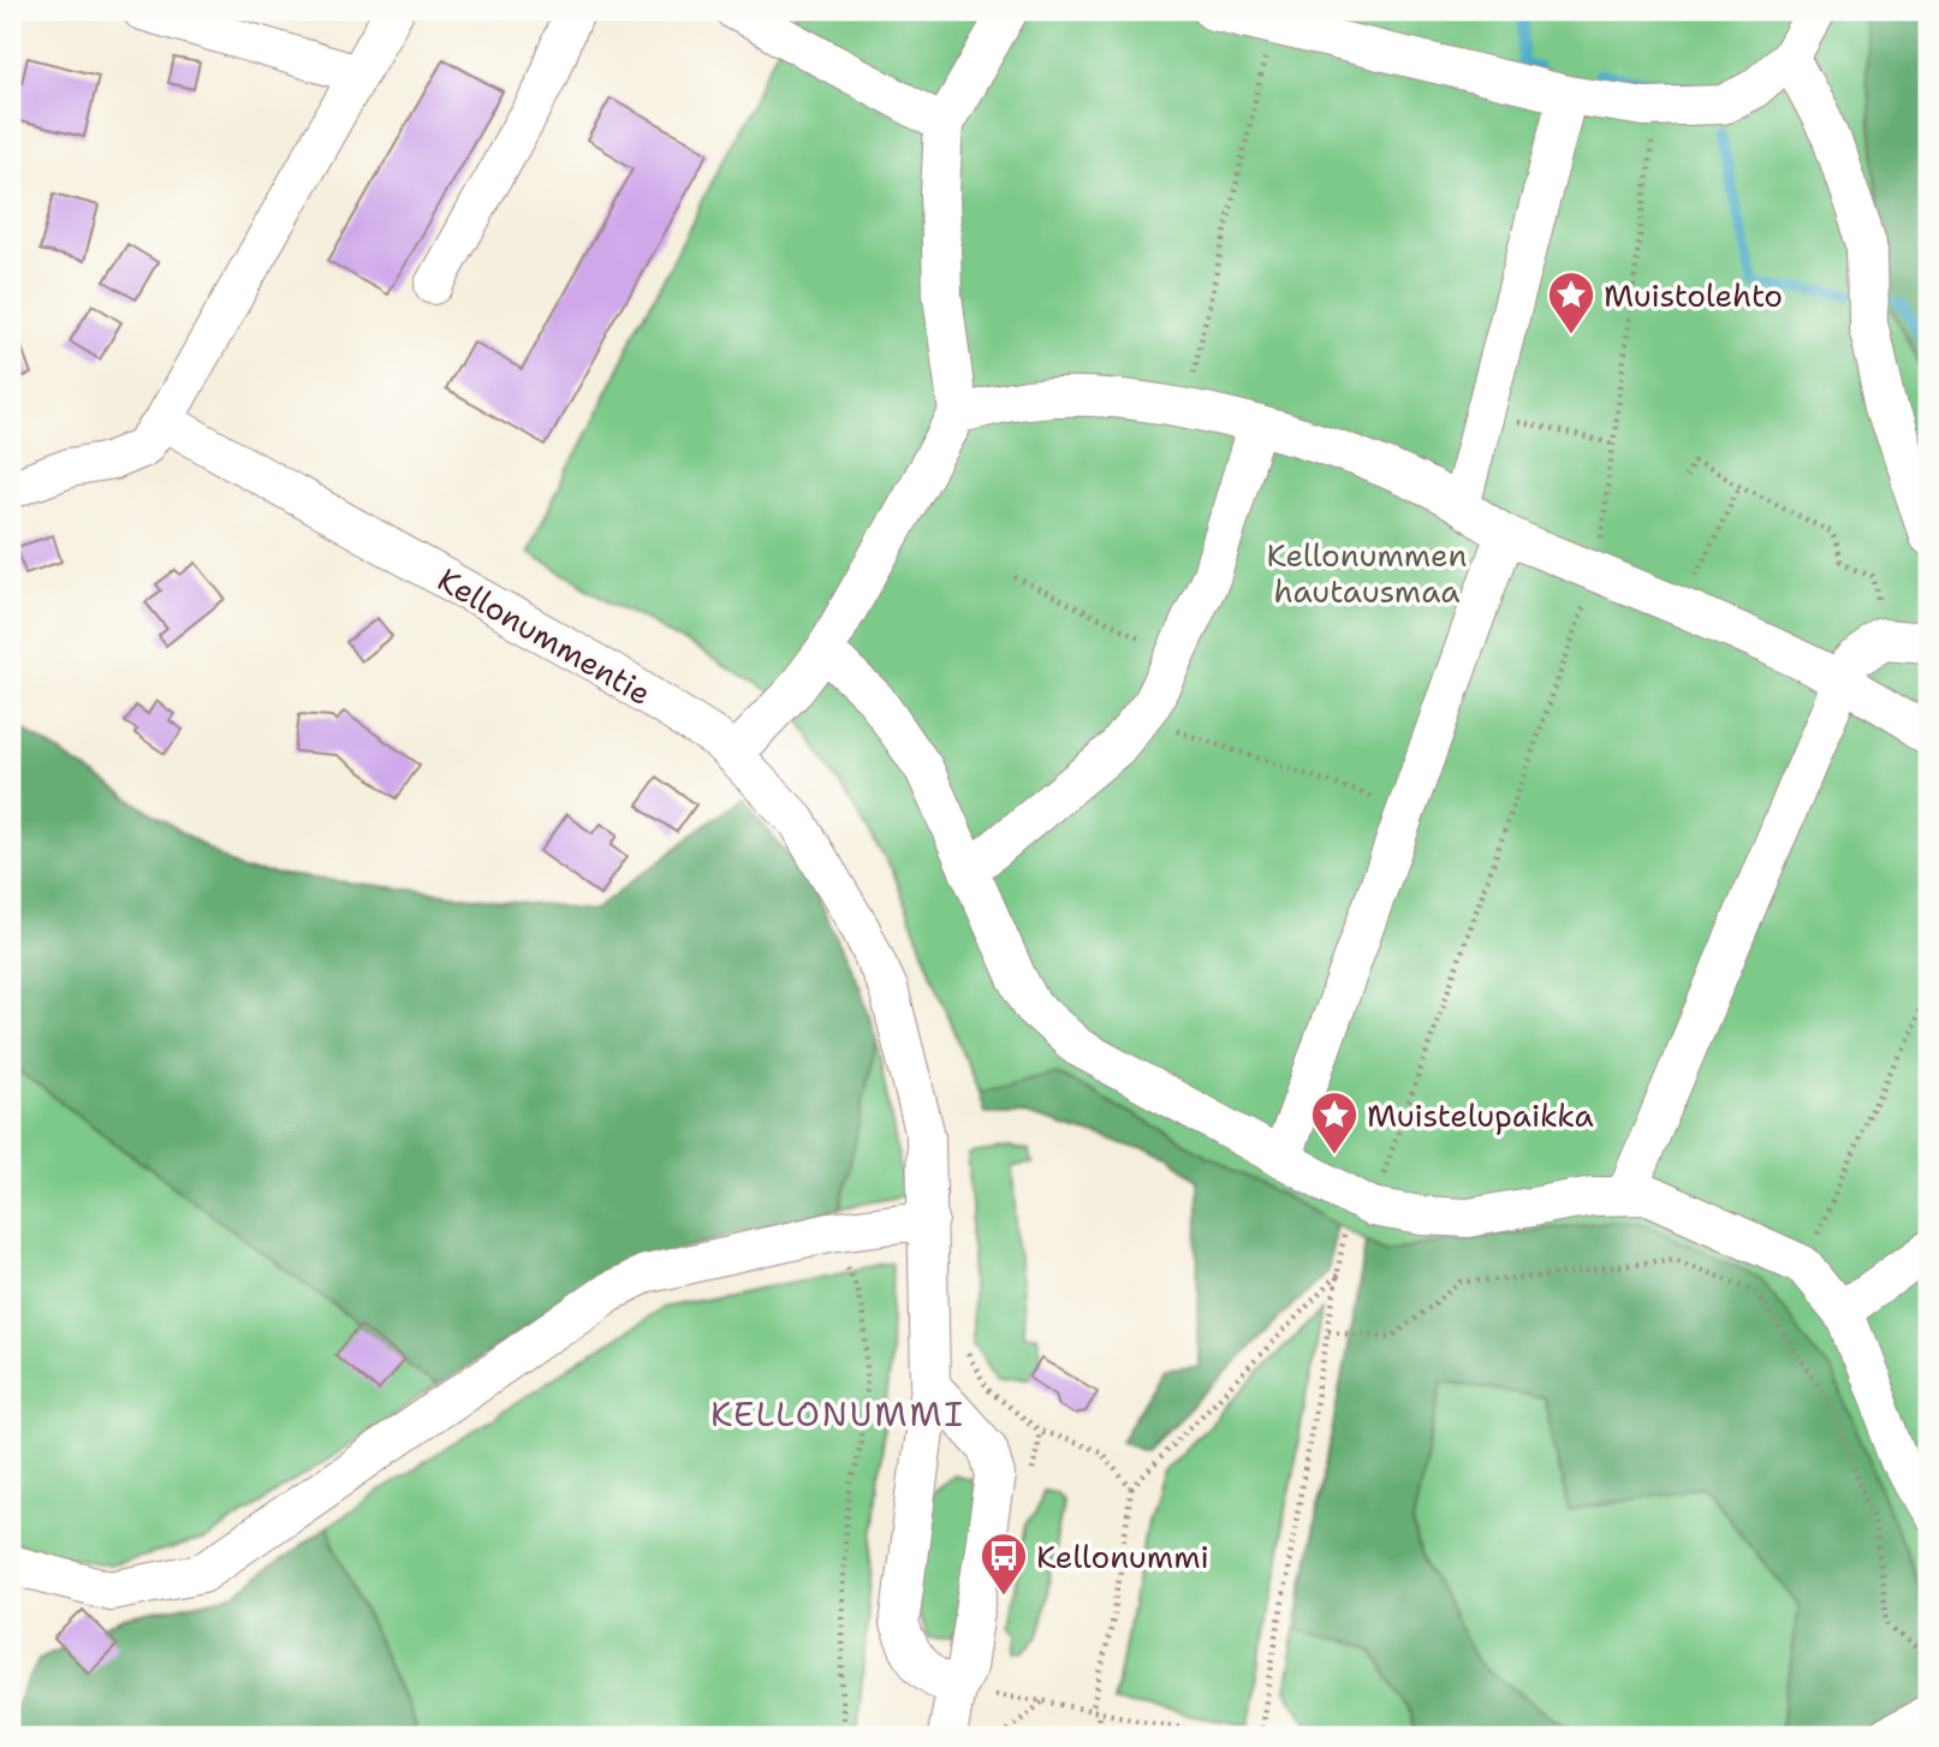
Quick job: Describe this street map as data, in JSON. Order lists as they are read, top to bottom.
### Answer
{
  "streets": {
    "street": ["Kellonummentie"]
  },
  "districts": ["KELLONUMMI"],
  "parks": ["Kellonummen hautausmaa"],
  "places": {
    "place": ["Muistolehto", "Muistelupaikka"],
    "bus stop": ["Kellonummi"]
  }
}
